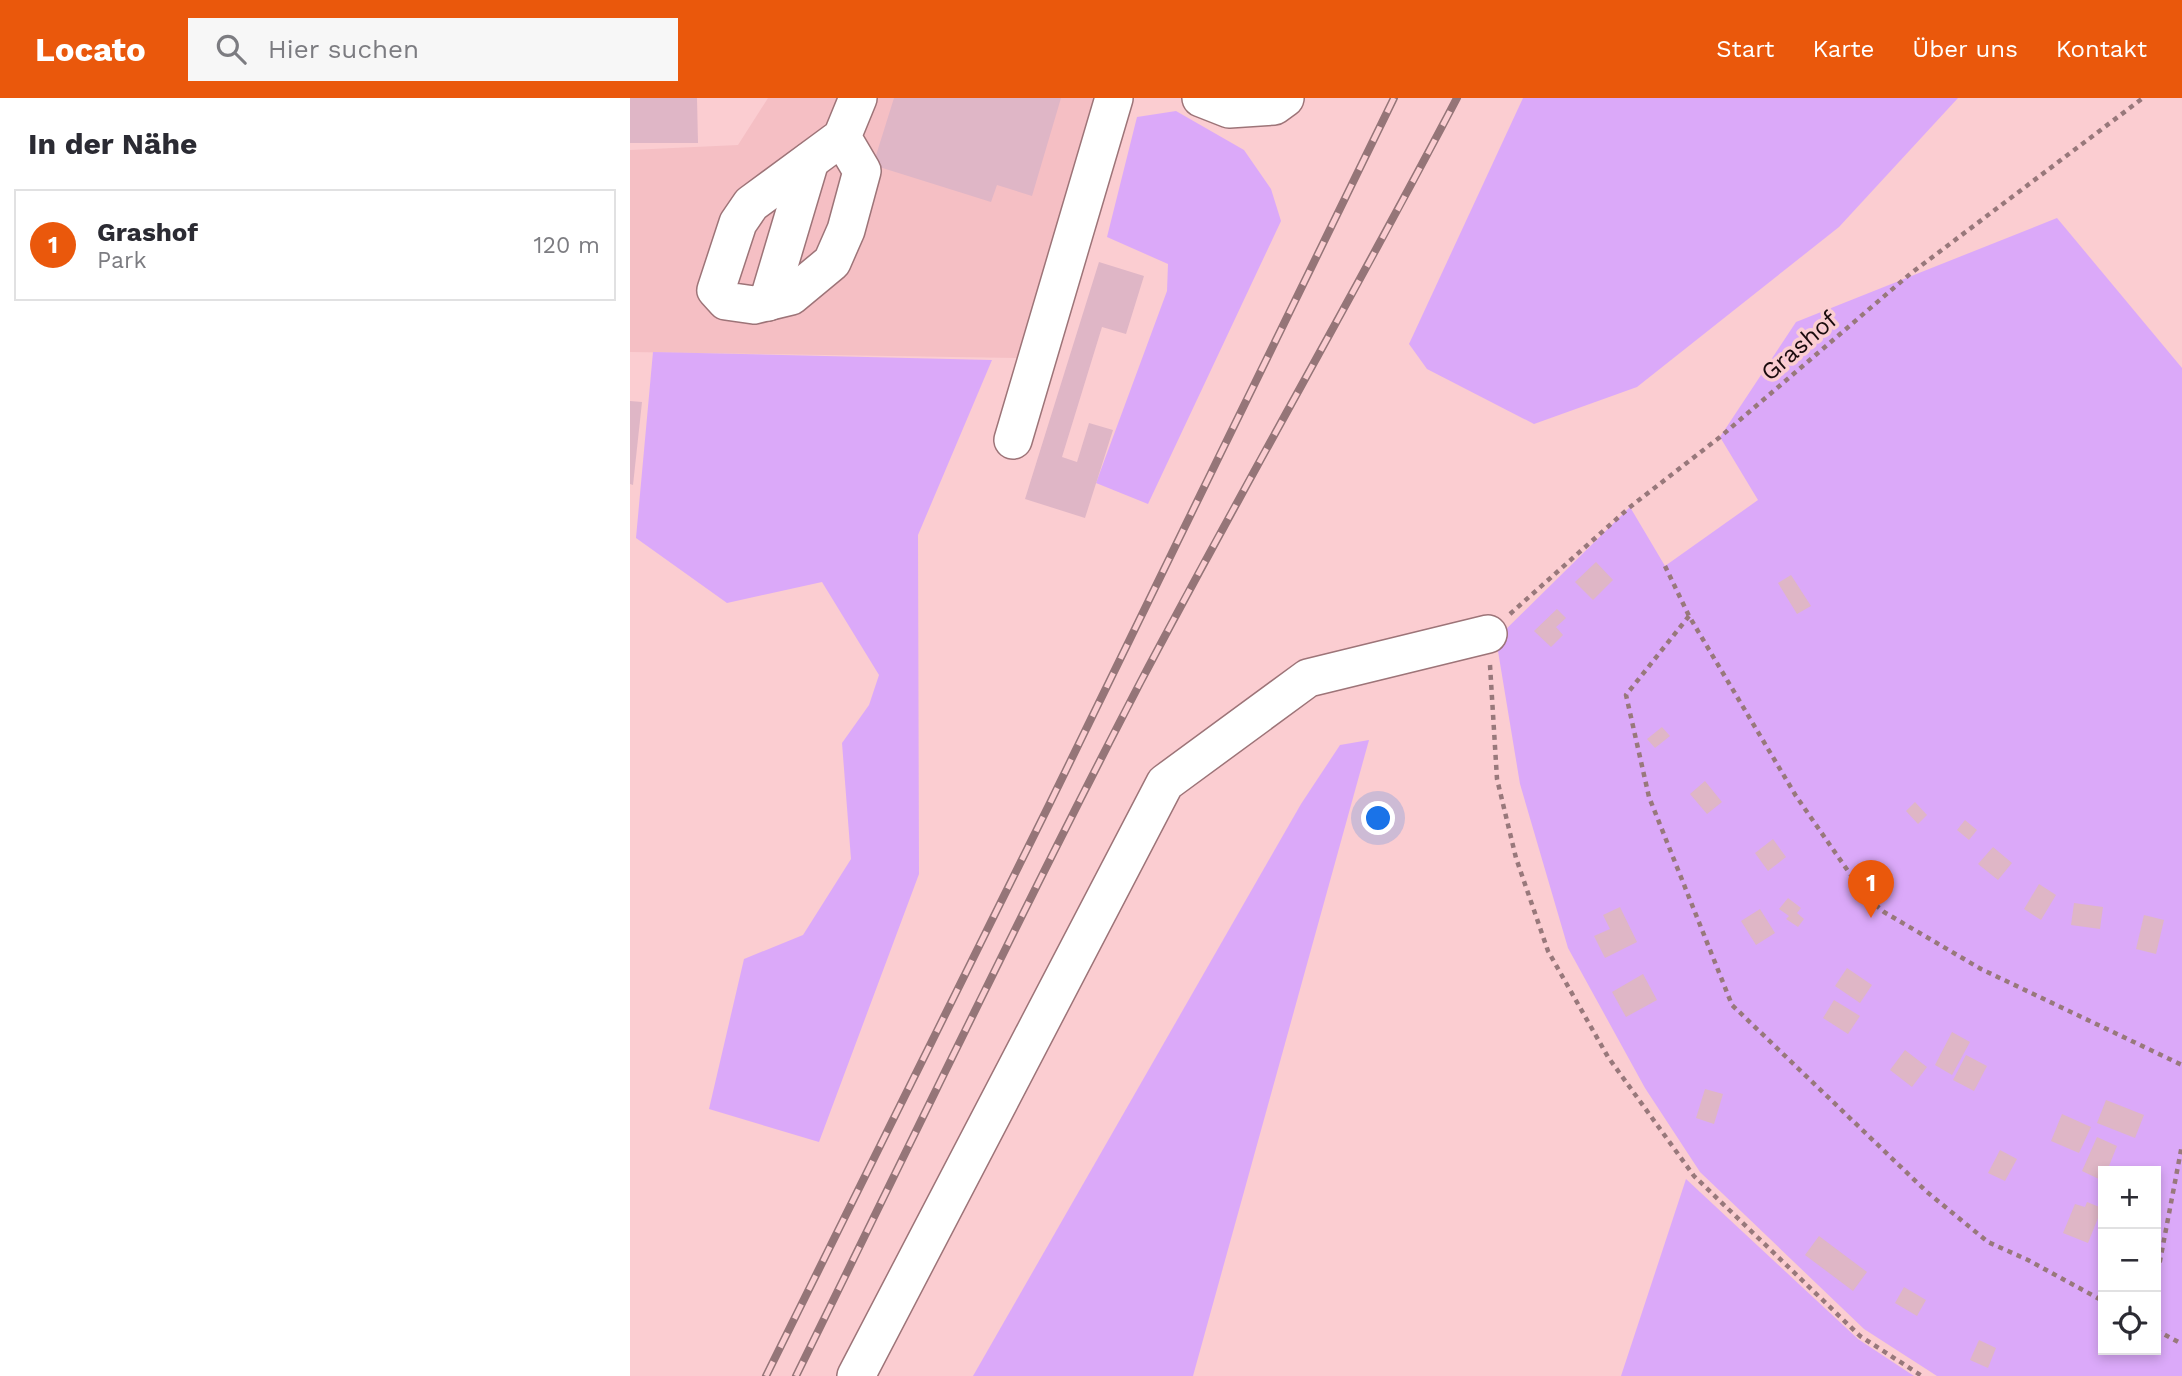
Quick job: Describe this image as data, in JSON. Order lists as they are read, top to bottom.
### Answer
{
  "streets": {
    "path": ["Grashof"]
  },
  "page": {
    "header": "Locato",
    "search": "Hier suchen",
    "nav": [
      "Start",
      "Karte",
      "Über uns",
      "Kontakt"
    ],
    "heading": "In der Nähe",
    "list": [
      {
        "mark": "1",
        "name": "Grashof",
        "note": "Park",
        "value": "120 m"
      }
    ],
    "pins": "1",
    "map_buttons": ["+", "−"]
  }
}
